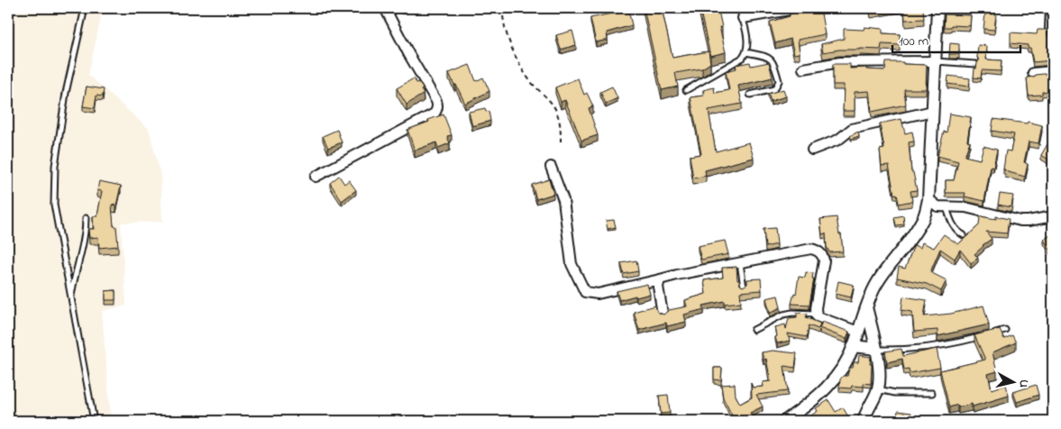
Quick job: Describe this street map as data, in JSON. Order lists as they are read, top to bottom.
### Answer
{
  "scale_bar": "100 m",
  "north": "right"
}
